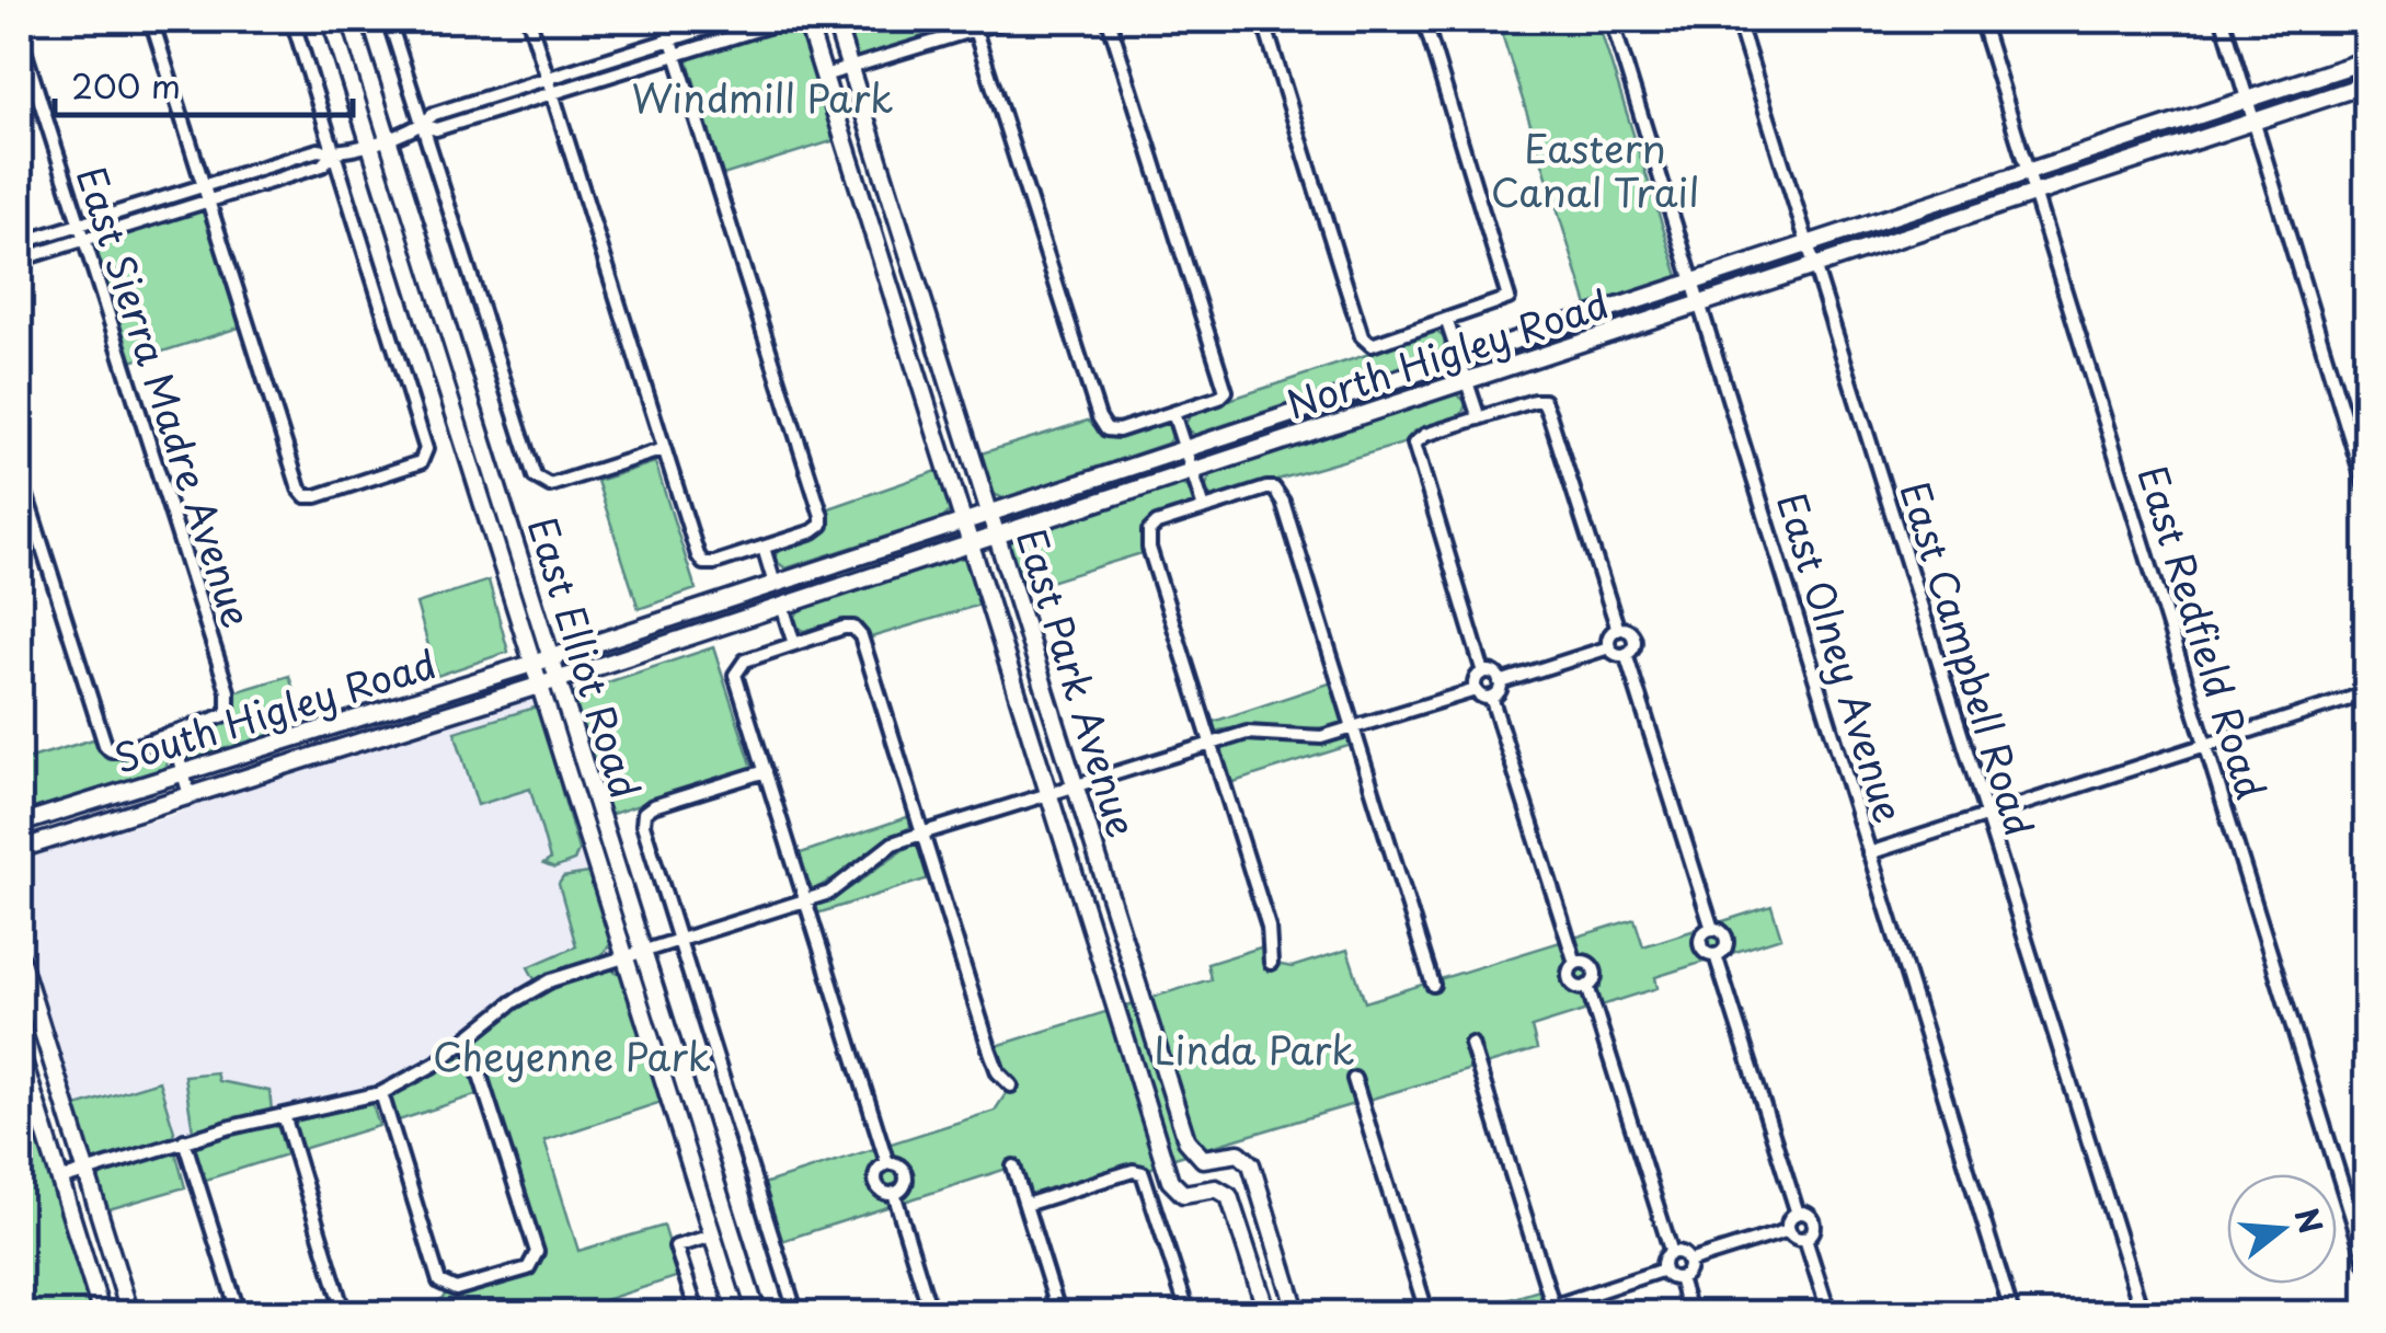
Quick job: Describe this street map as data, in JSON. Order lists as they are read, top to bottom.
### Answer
{
  "streets": {
    "main road": [
      "North Higley Road",
      "East Elliot Road",
      "East Park Avenue",
      "South Higley Road"
    ],
    "street": [
      "East Sierra Madre Avenue",
      "East Redfield Road",
      "East Olney Avenue",
      "East Campbell Road"
    ]
  },
  "crossings": [
    ["North Higley Road", "East Redfield Road"],
    ["North Higley Road", "East Elliot Road"],
    ["North Higley Road", "East Olney Avenue"],
    ["North Higley Road", "East Campbell Road"],
    ["North Higley Road", "East Park Avenue"],
    ["North Higley Road", "South Higley Road"],
    ["East Elliot Road", "South Higley Road"]
  ],
  "parks": [
    "Windmill Park",
    "Eastern Canal Trail",
    "Linda Park",
    "Cheyenne Park"
  ],
  "scale_bar": "200 m",
  "north": "right"
}
